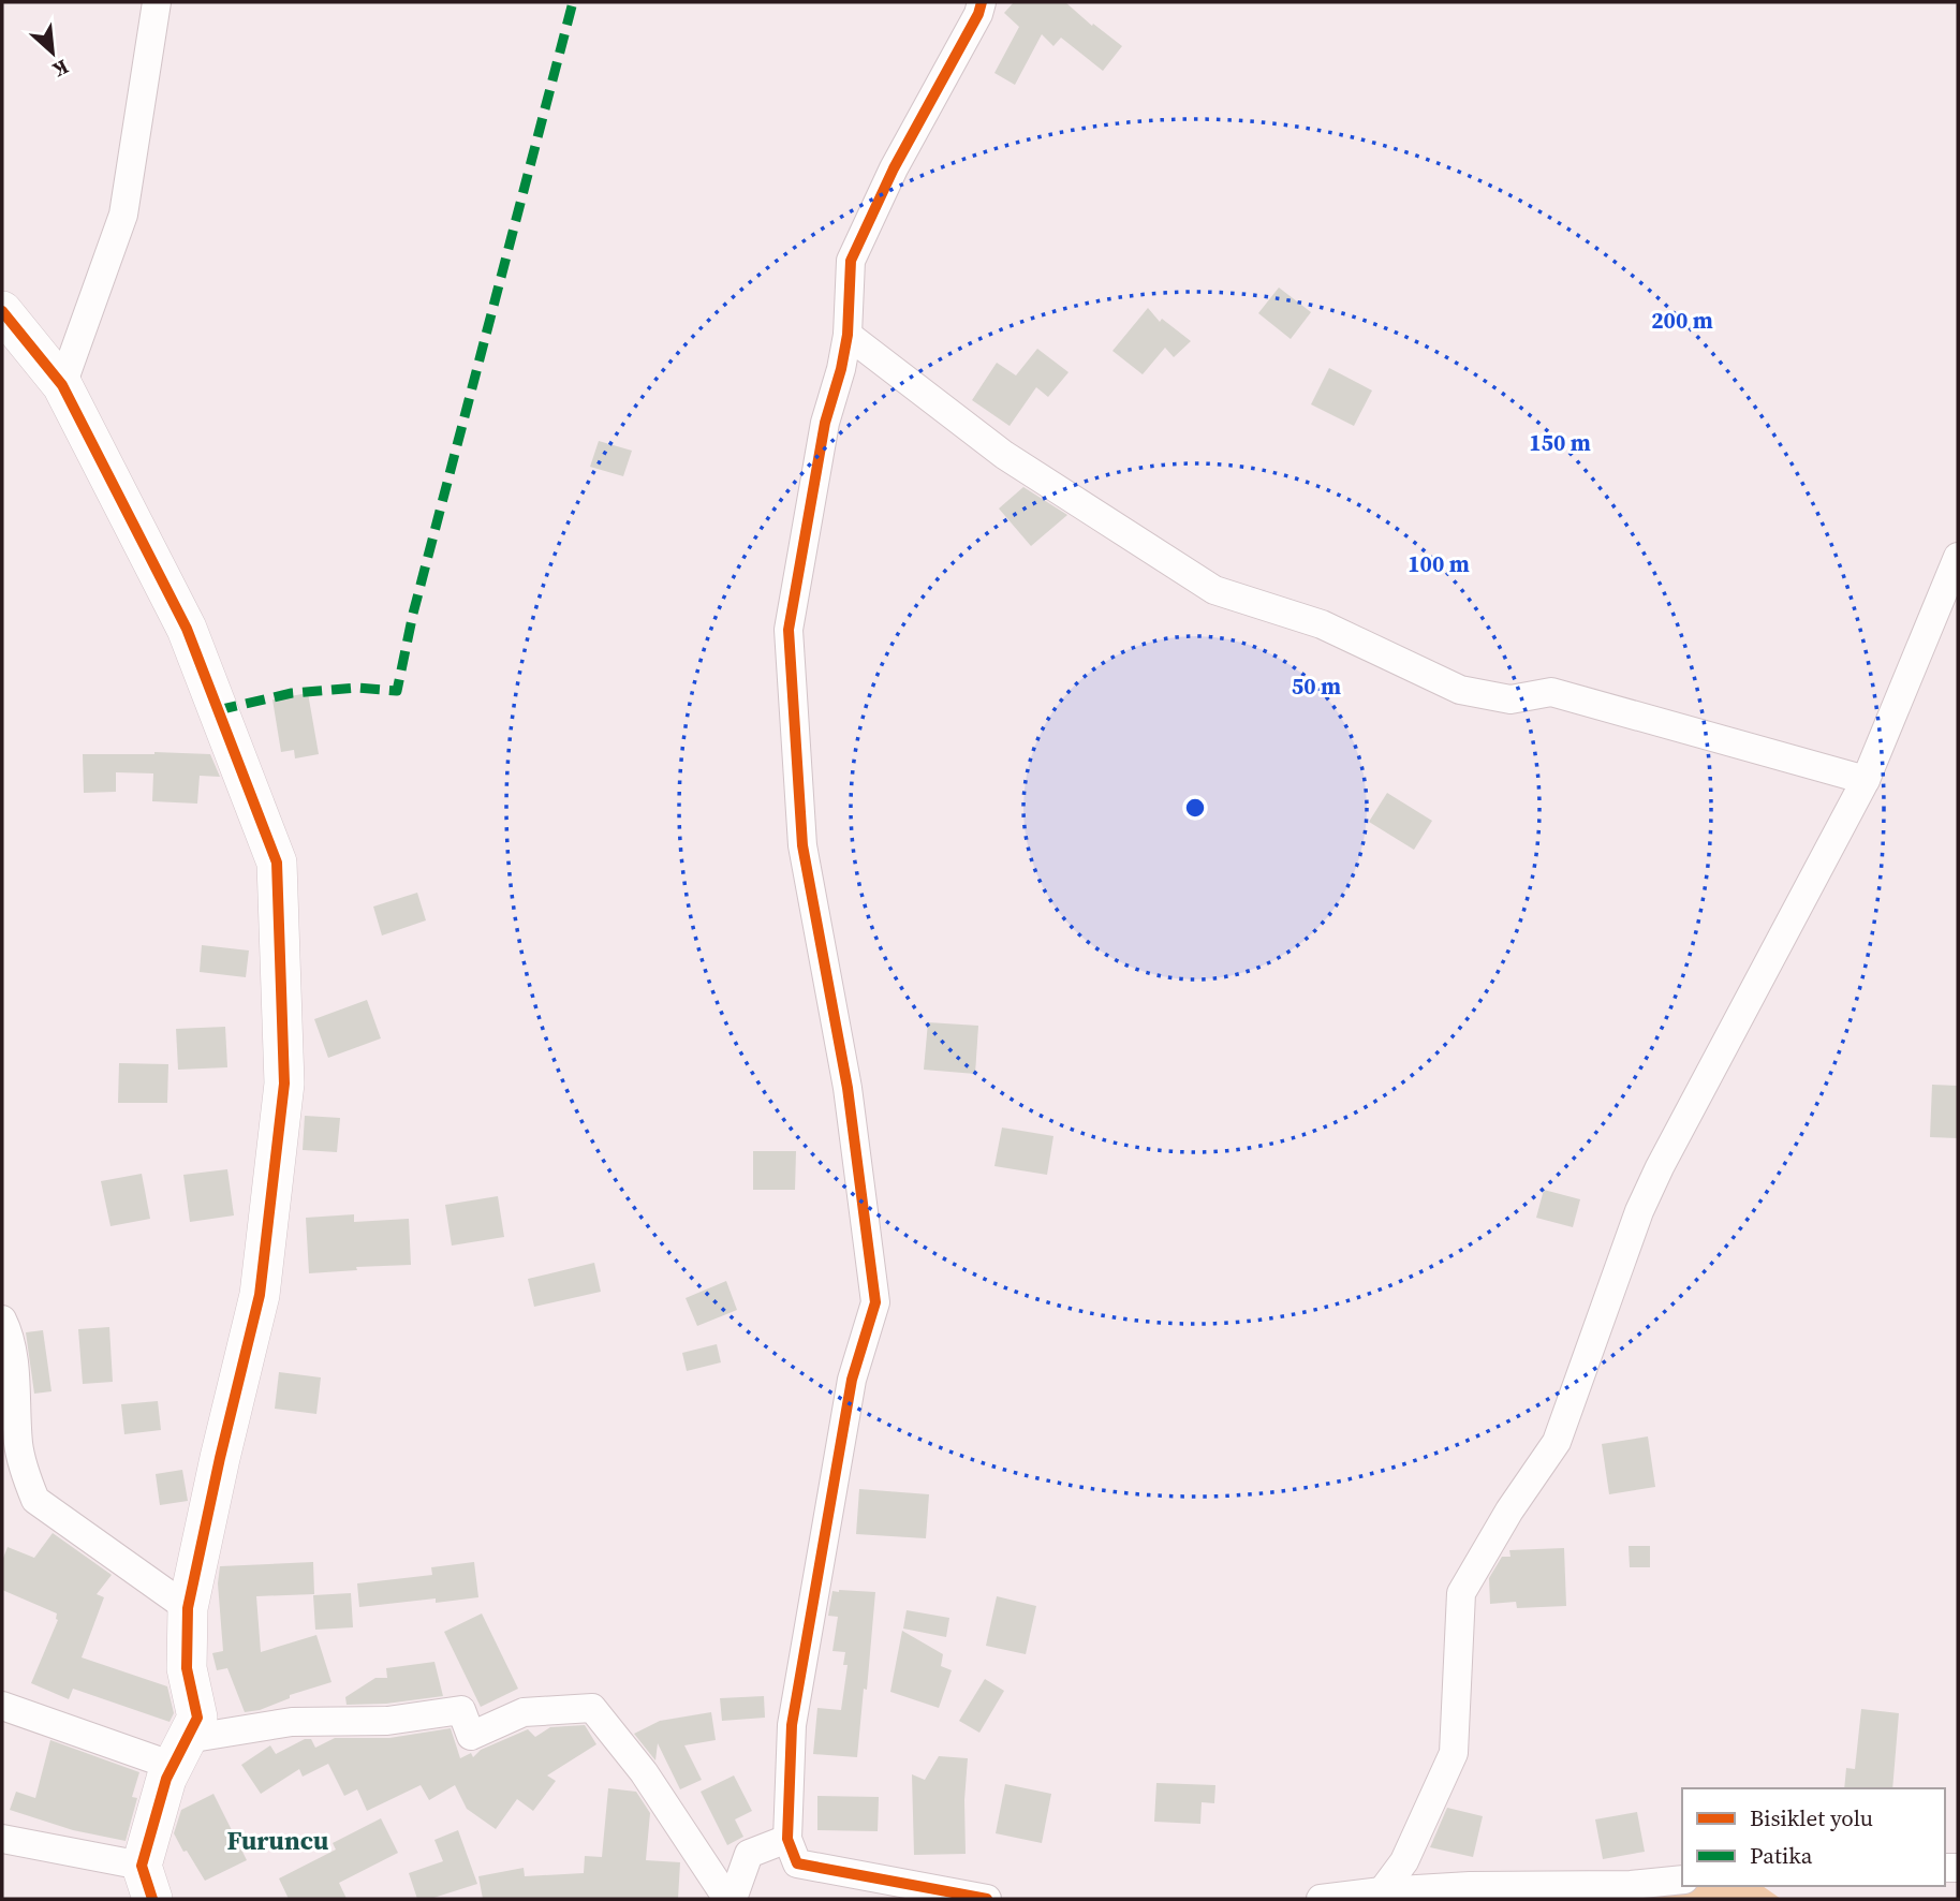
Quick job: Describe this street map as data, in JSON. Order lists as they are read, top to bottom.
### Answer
{
  "districts": ["Furuncu"],
  "legend": ["Bisiklet yolu", "Patika"],
  "north": "bottom right",
  "rings": [
    "200 m",
    "150 m",
    "100 m",
    "50 m"
  ]
}
